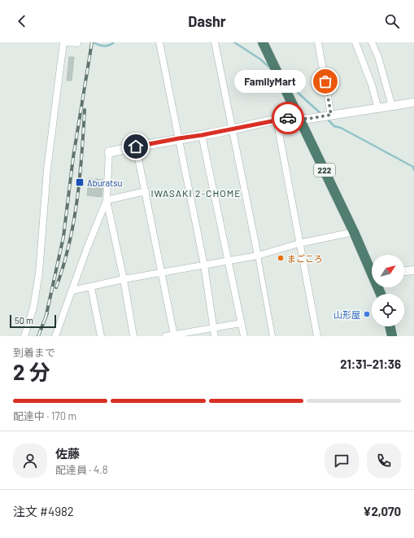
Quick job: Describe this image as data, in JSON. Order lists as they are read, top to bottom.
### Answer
{
  "streets": {
    "highway": ["222"]
  },
  "districts": ["IWASAKI 2-CHOME"],
  "places": {
    "other": ["FamilyMart", "まごころ", "山形屋"],
    "transit": ["Aburatsu"]
  },
  "scale_bar": "50 m",
  "north": "top right",
  "page": {
    "header": "Dashr",
    "bubble": "FamilyMart",
    "scale": "50 m",
    "heading": ["2 分", "到着まで", "21:31–21:36"],
    "panel": [
      "佐藤",
      "配達員 · 4.8",
      "注文 #4982",
      "¥2,070"
    ],
    "bar": "配達中 · 170 m"
  }
}
